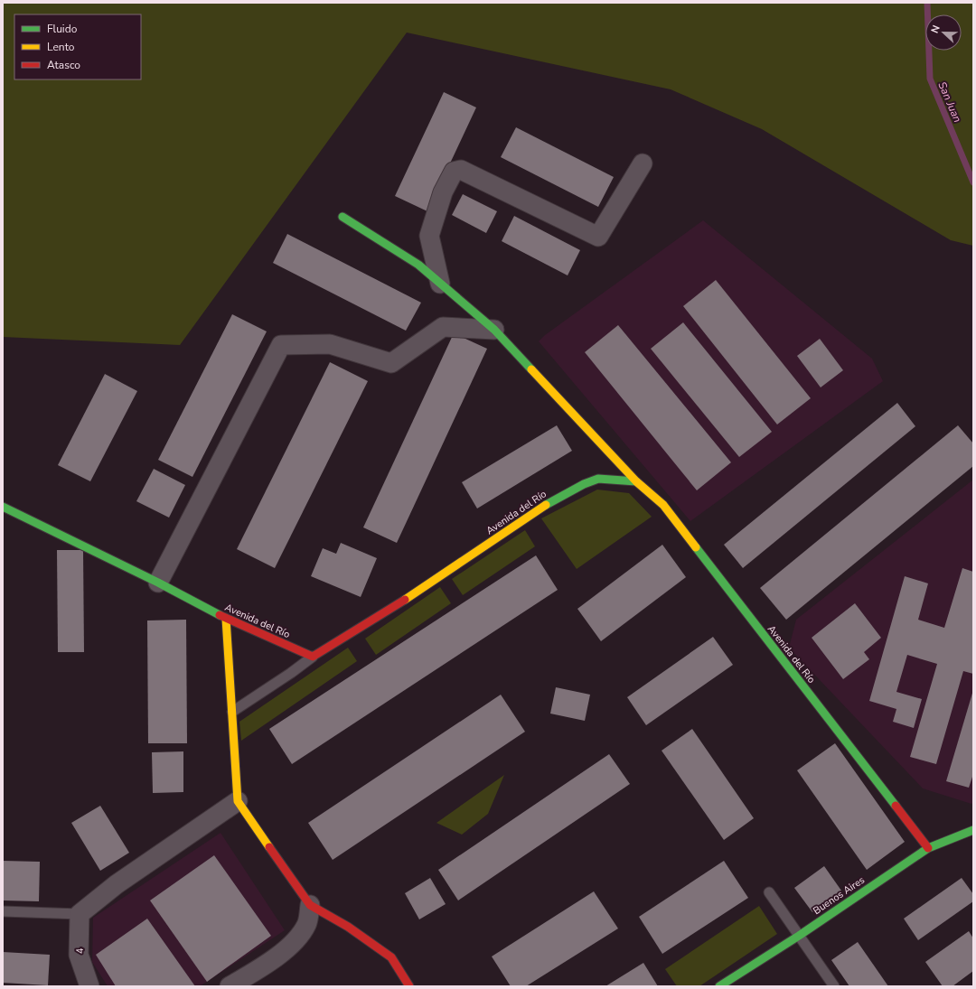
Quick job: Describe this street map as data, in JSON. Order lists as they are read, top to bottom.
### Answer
{
  "streets": {
    "street": ["Avenida del Río", "Buenos Aires", "4"]
  },
  "crossings": [
    ["Avenida del Río", "Buenos Aires"]
  ],
  "water": ["San Juan"],
  "legend": ["Fluido", "Lento", "Atasco"],
  "north": "left"
}
